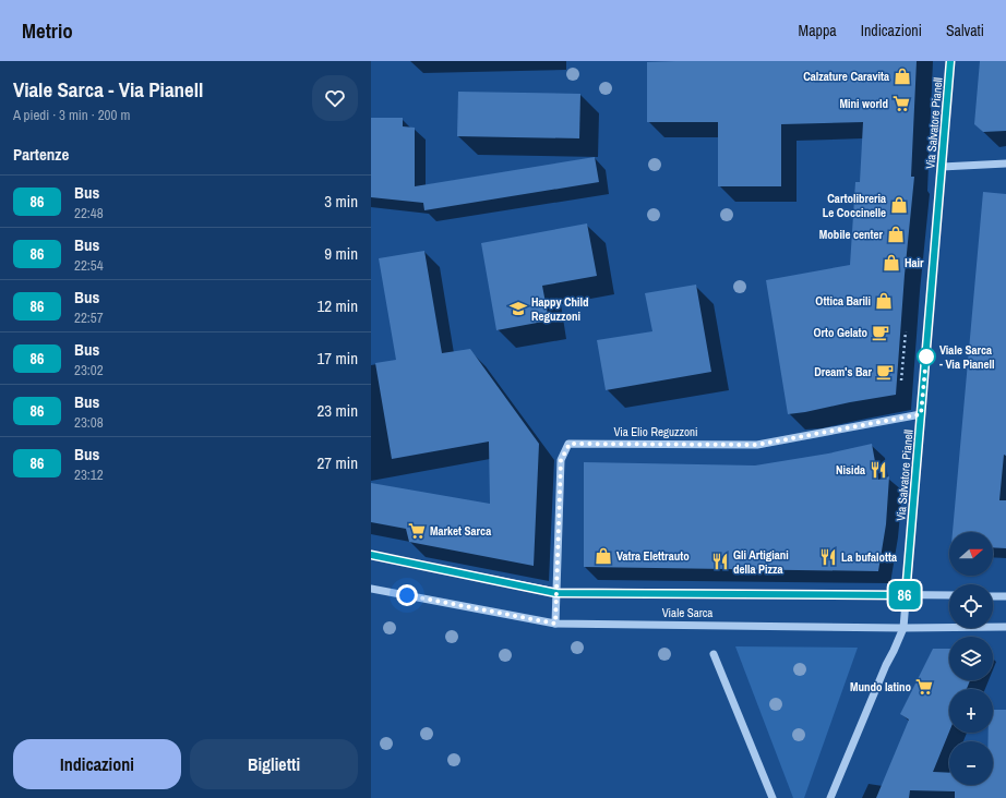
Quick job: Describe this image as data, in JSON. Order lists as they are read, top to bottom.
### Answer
{
  "streets": {
    "street": ["Via Salvatore Pianell", "Via Elio Reguzzoni", "Viale Sarca"]
  },
  "crossings": [
    ["Via Salvatore Pianell", "Via Elio Reguzzoni"],
    ["Via Salvatore Pianell", "Viale Sarca"],
    ["Via Elio Reguzzoni", "Viale Sarca"]
  ],
  "places": {
    "shop": [
      "Calzature Caravita",
      "Cartolibreria Le Coccinelle",
      "Mobile center",
      "Hair",
      "Ottica Barili",
      "Vatra Elettrauto"
    ],
    "supermarket": ["Mini world", "Market Sarca", "Mundo latino"],
    "school or university": ["Happy Child Reguzzoni"],
    "cafe": ["Orto Gelato", "Dream's Bar"],
    "other": ["Viale Sarca - Via Pianell"],
    "restaurant": ["Nisida", "La bufalotta", "Gli Artigiani della Pizza"]
  },
  "lines": ["bus line 86"],
  "north": "right",
  "page": {
    "header": "Metrio",
    "nav": ["Mappa", "Indicazioni", "Salvati"],
    "heading": [
      ["Viale Sarca - Via Pianell", "A piedi · 3 min · 200 m"],
      "Partenze"
    ],
    "on_map": "86",
    "list": [
      {
        "mark": "86",
        "name": "Bus",
        "note": "22:48",
        "value": "3 min"
      },
      {
        "mark": "86",
        "name": "Bus",
        "note": "22:54",
        "value": "9 min"
      },
      {
        "mark": "86",
        "name": "Bus",
        "note": "22:57",
        "value": "12 min"
      },
      {
        "mark": "86",
        "name": "Bus",
        "note": "23:02",
        "value": "17 min"
      },
      {
        "mark": "86",
        "name": "Bus",
        "note": "23:08",
        "value": "23 min"
      },
      {
        "mark": "86",
        "name": "Bus",
        "note": "23:12",
        "value": "27 min"
      }
    ],
    "map_buttons": ["+", "−"],
    "buttons": ["Indicazioni", "Biglietti"]
  }
}
